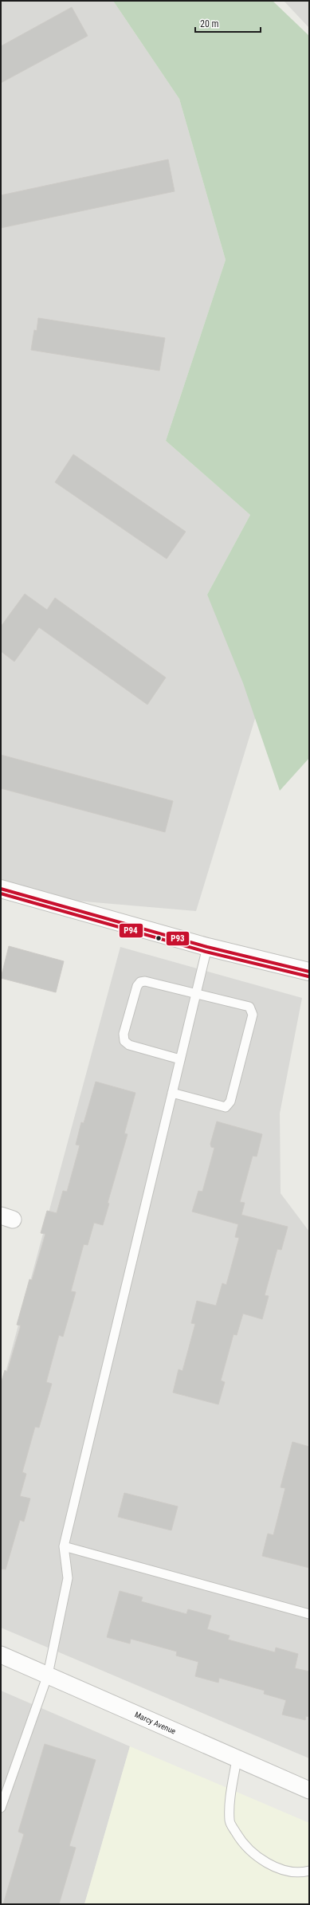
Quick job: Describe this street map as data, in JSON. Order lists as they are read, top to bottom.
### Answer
{
  "streets": {
    "street": ["Marcy Avenue"]
  },
  "lines": ["transit line P93", "transit line P94"],
  "scale_bar": "20 m"
}
